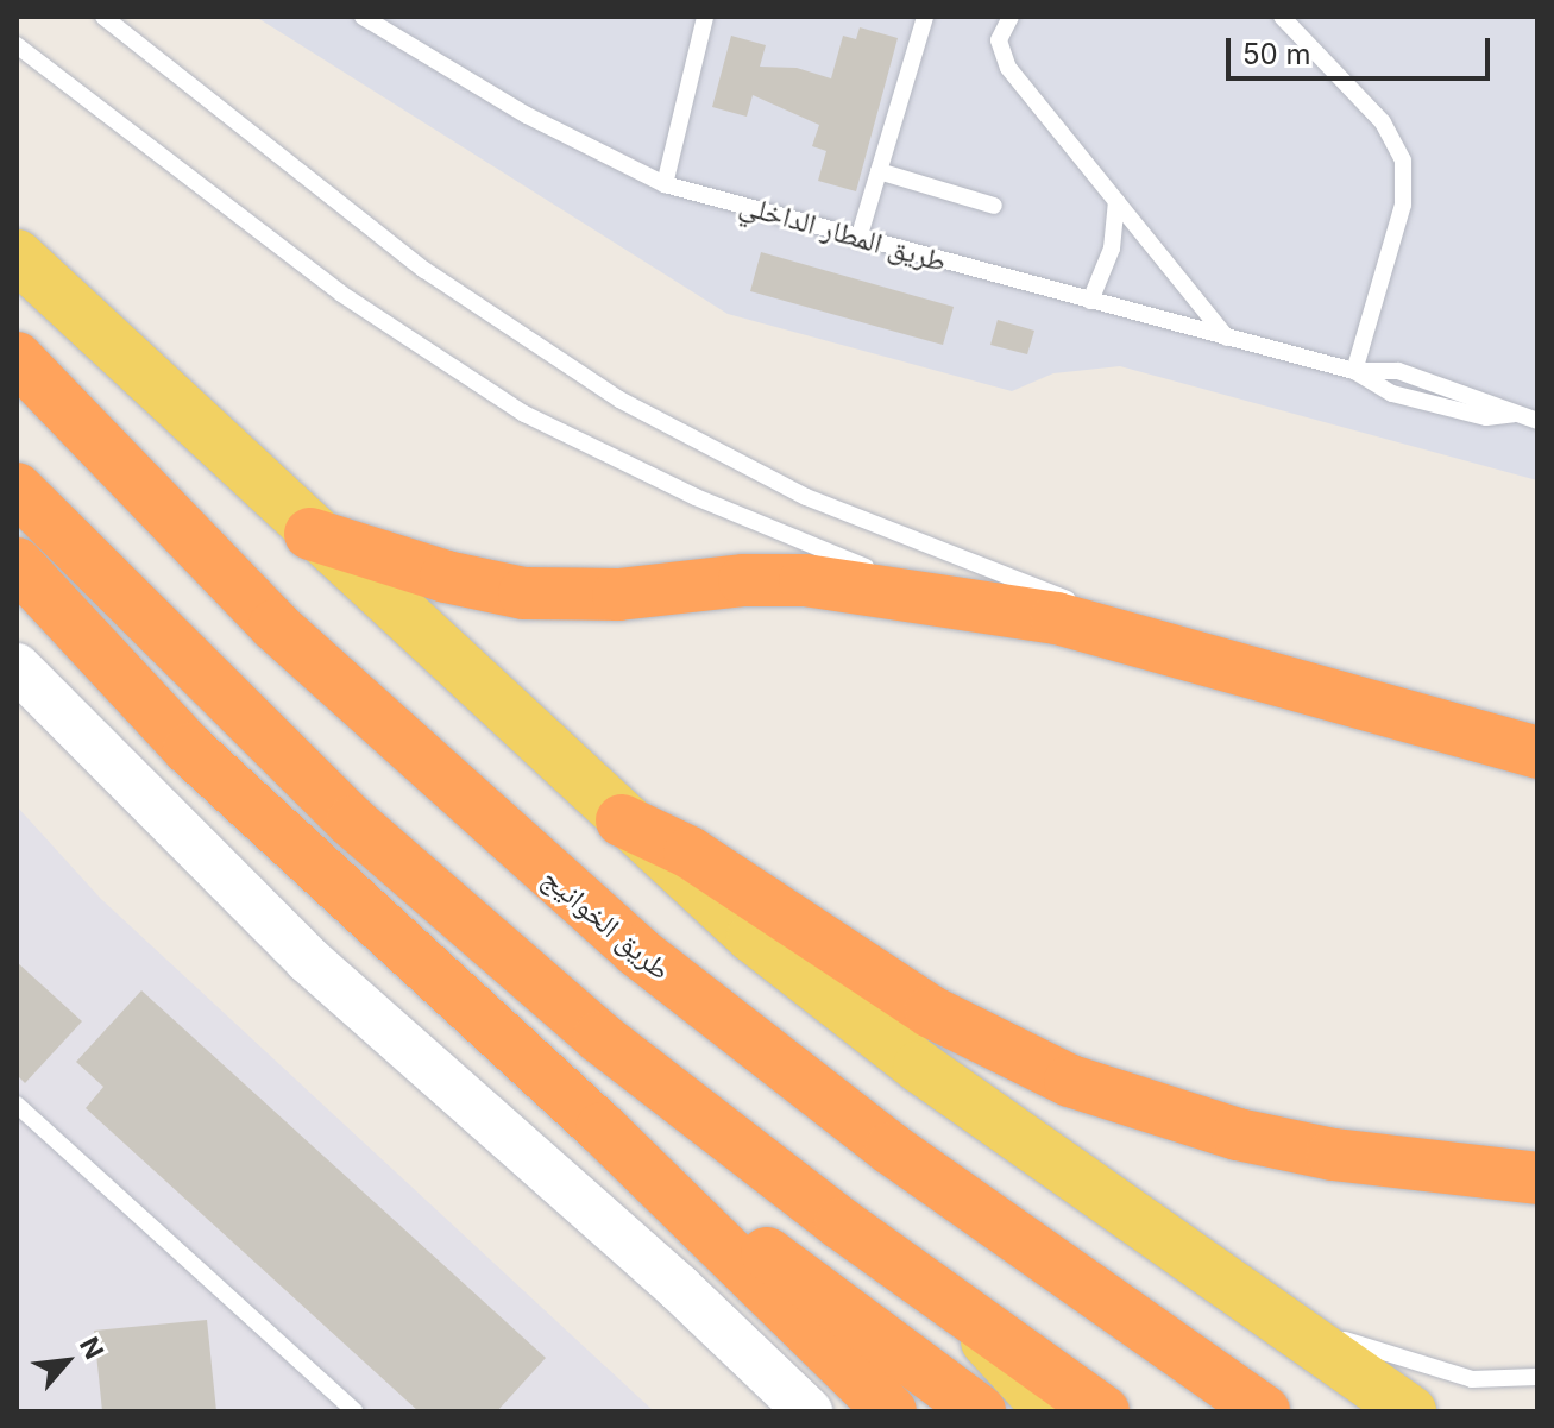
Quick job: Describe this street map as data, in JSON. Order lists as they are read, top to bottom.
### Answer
{
  "streets": {
    "highway": ["طريق الخوانيج"],
    "lane": ["طريق المطار الداخلي"]
  },
  "scale_bar": "50 m",
  "north": "top right"
}
